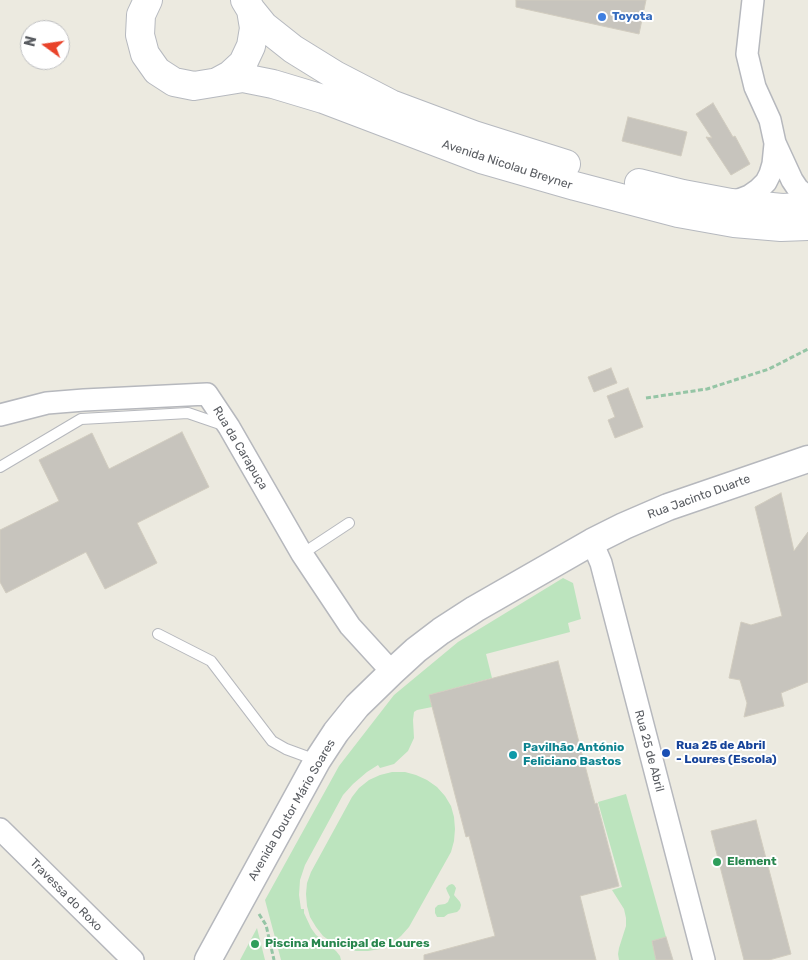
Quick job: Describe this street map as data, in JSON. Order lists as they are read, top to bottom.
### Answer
{
  "streets": {
    "main road": ["Avenida Nicolau Breyner"],
    "street": [
      "Rua da Carapuça",
      "Rua Jacinto Duarte",
      "Rua 25 de Abril",
      "Avenida Doutor Mário Soares",
      "Travessa do Roxo"
    ]
  },
  "crossings": [
    ["Rua da Carapuça", "Avenida Doutor Mário Soares"],
    ["Rua Jacinto Duarte", "Rua 25 de Abril"],
    ["Rua Jacinto Duarte", "Avenida Doutor Mário Soares"],
    ["Rua 25 de Abril", "Avenida Doutor Mário Soares"]
  ],
  "places": [
    "Toyota",
    "Rua 25 de Abril - Loures (Escola)",
    "Pavilhão António Feliciano Bastos",
    "Element",
    "Piscina Municipal de Loures"
  ],
  "north": "left"
}
